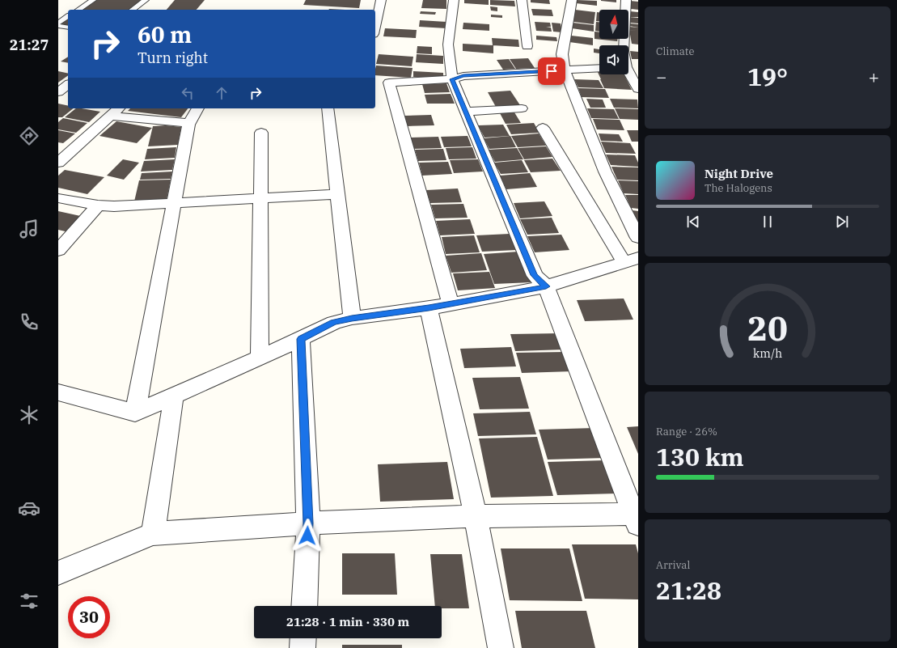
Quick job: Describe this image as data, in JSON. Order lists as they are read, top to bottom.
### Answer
{
  "north": "top",
  "page": {
    "tabs": "21:27",
    "tile": [
      "Climate",
      ["Range · 26%", "130 km"],
      ["Arrival", "21:28"]
    ],
    "turn": ["60 m", "Turn right"],
    "heat": ["−", "19°", "+"],
    "song": ["Night Drive", "The Halogens"],
    "limit": "30",
    "trip": "21:28 · 1 min · 330 m",
    "gauge": ["20", "km/h"]
  }
}
